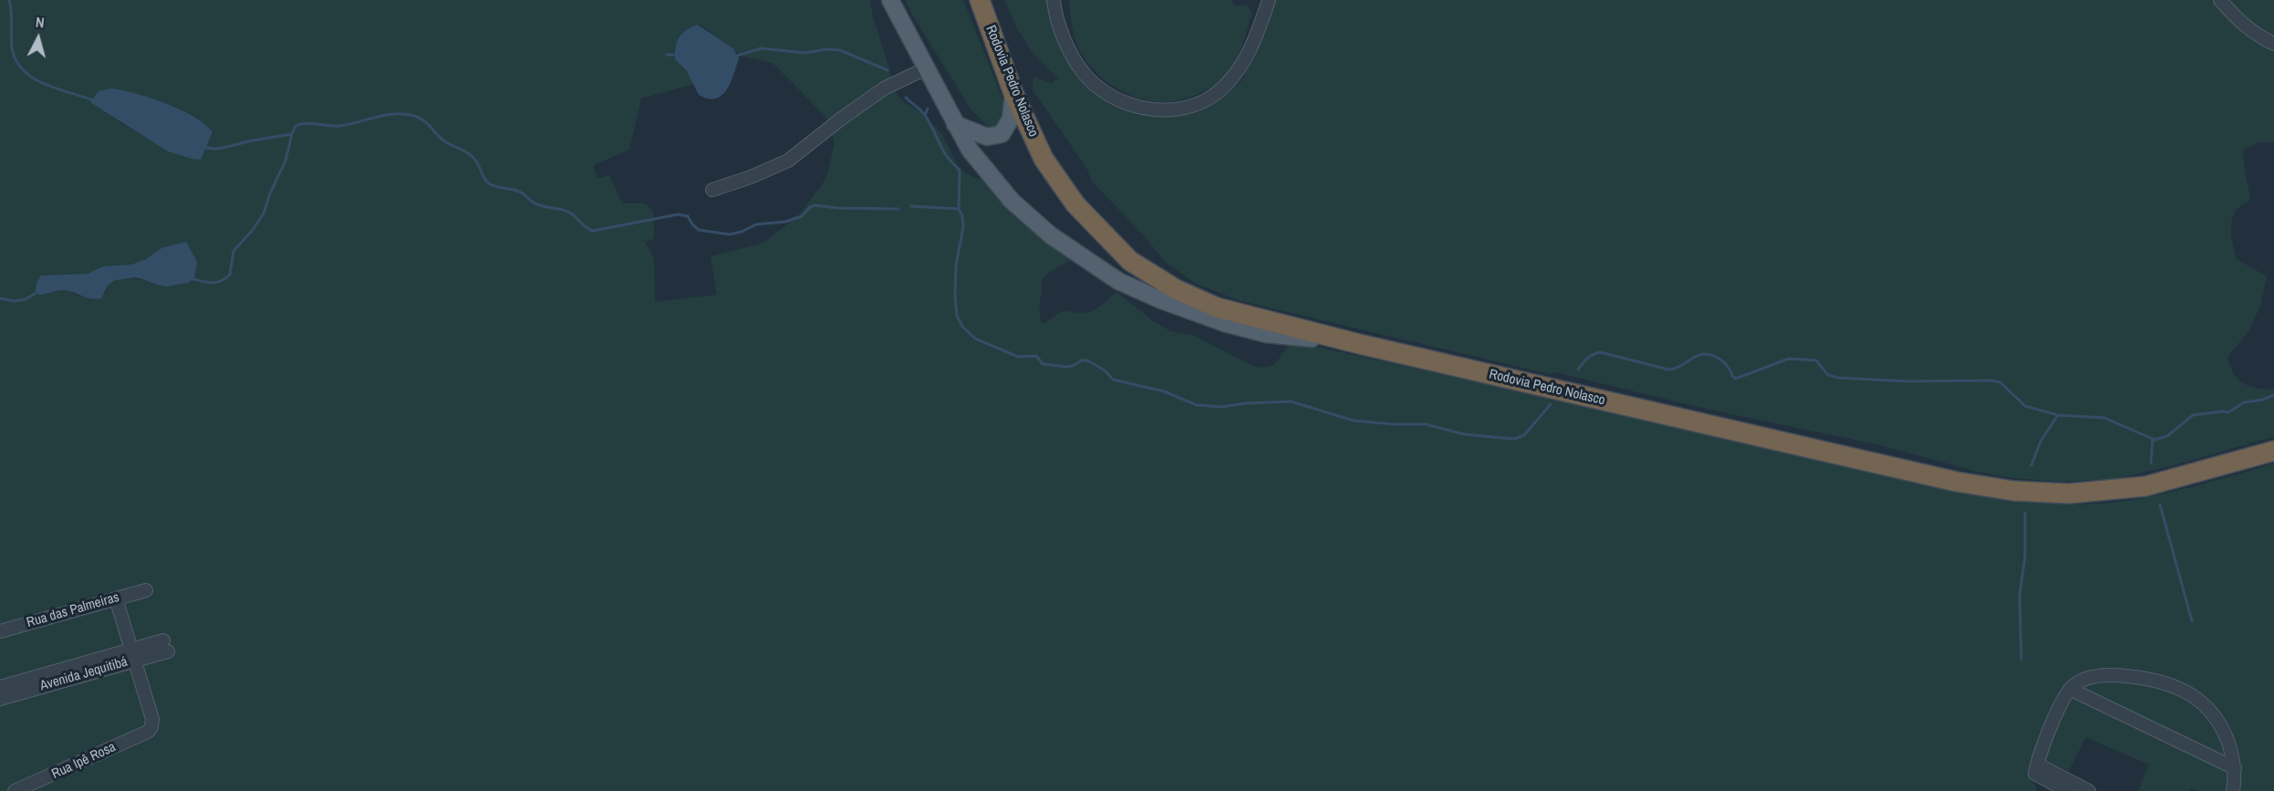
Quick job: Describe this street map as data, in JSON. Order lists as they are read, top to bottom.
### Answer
{
  "streets": {
    "highway": ["Rodovia Pedro Nolasco"],
    "street": ["Rua das Palmeiras", "Avenida Jequitibá", "Rua Ipê Rosa"]
  },
  "crossings": [
    ["Avenida Jequitibá", "Rua Ipê Rosa"]
  ],
  "north": "top"
}
